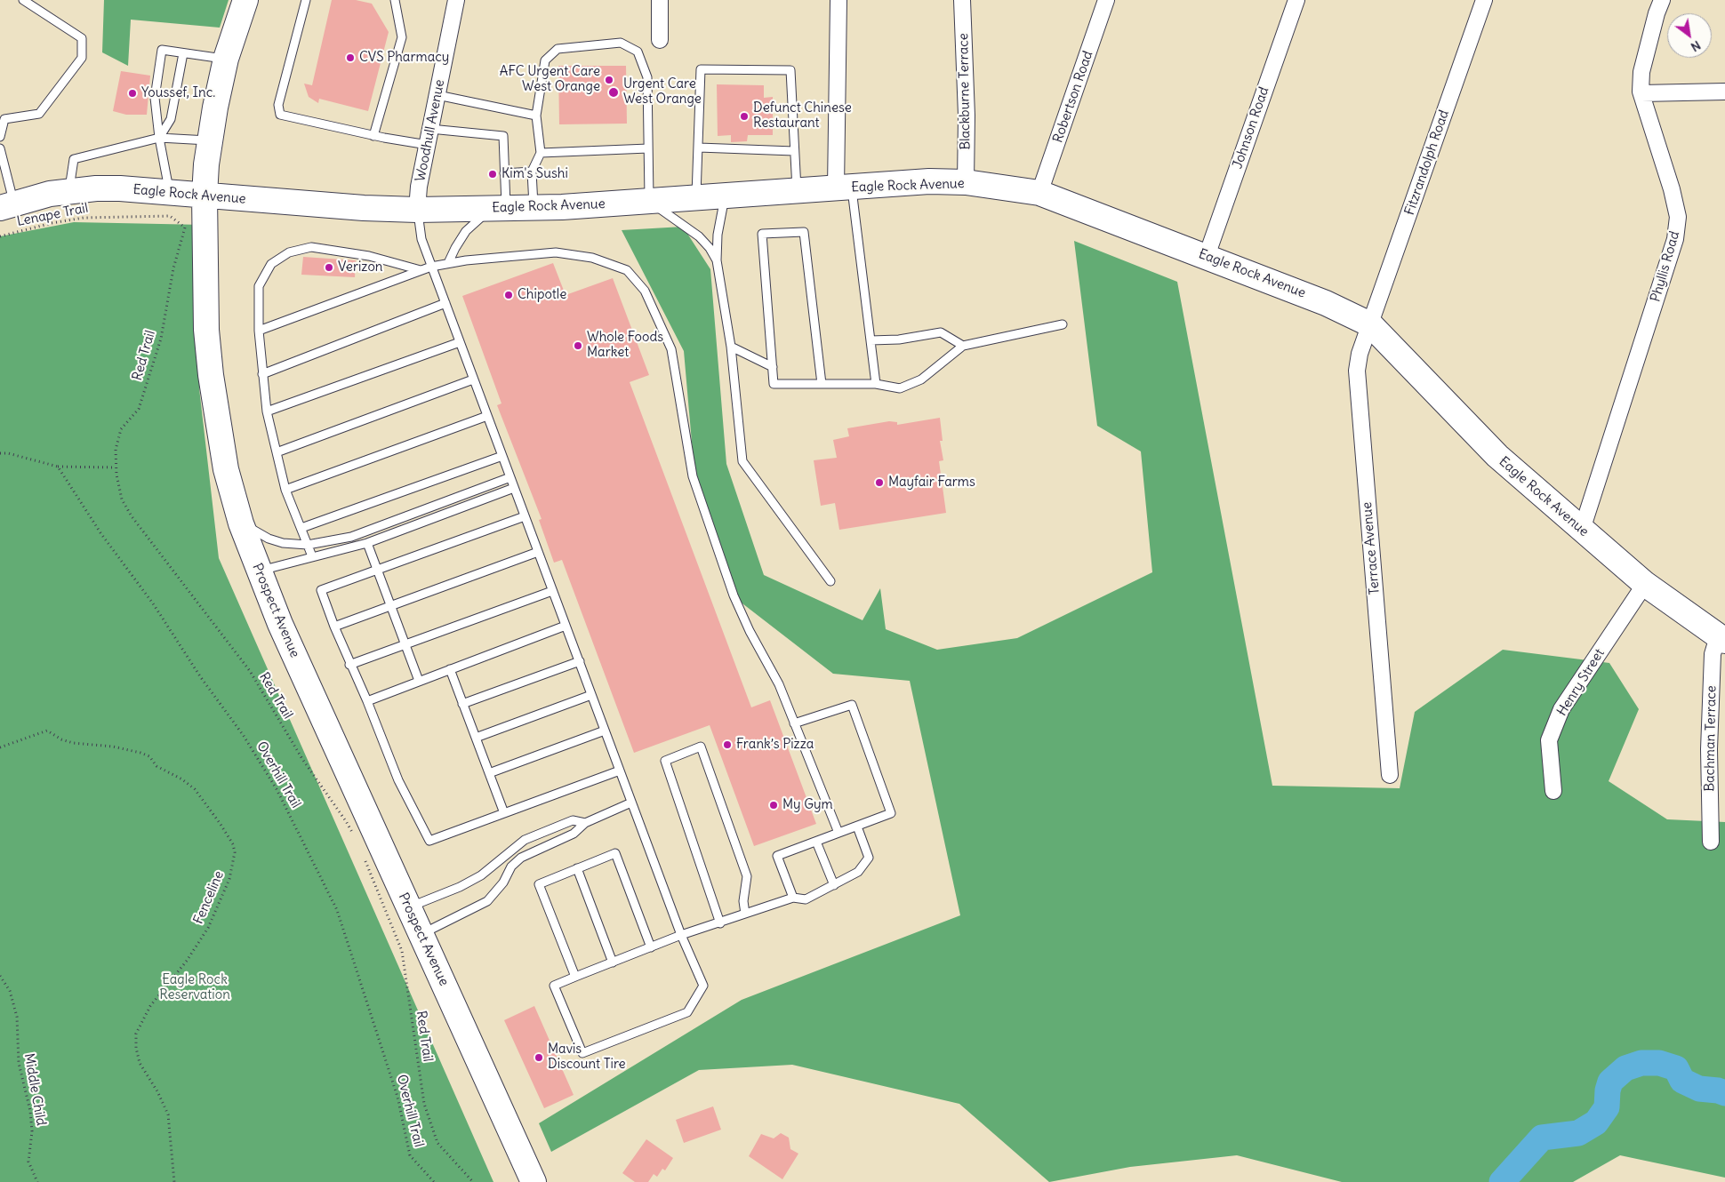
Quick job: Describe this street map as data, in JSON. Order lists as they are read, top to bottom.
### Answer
{
  "streets": {
    "main road": ["Eagle Rock Avenue", "Prospect Avenue"],
    "street": [
      "Blackburne Terrace",
      "Robertson Road",
      "Johnson Road",
      "Woodhull Avenue",
      "Fitzrandolph Road",
      "Phyllis Road",
      "Terrace Avenue",
      "Henry Street",
      "Bachman Terrace"
    ],
    "path": [
      "Lenape Trail",
      "Red Trail",
      "Overhill Trail",
      "Fenceline",
      "Middle Child"
    ]
  },
  "crossings": [
    ["Blackburne Terrace", "Eagle Rock Avenue"],
    ["Robertson Road", "Eagle Rock Avenue"],
    ["Johnson Road", "Eagle Rock Avenue"],
    ["Woodhull Avenue", "Eagle Rock Avenue"],
    ["Fitzrandolph Road", "Eagle Rock Avenue"],
    ["Fitzrandolph Road", "Terrace Avenue"],
    ["Eagle Rock Avenue", "Phyllis Road"],
    ["Eagle Rock Avenue", "Terrace Avenue"],
    ["Eagle Rock Avenue", "Prospect Avenue"],
    ["Eagle Rock Avenue", "Henry Street"],
    ["Eagle Rock Avenue", "Bachman Terrace"],
    ["Lenape Trail", "Red Trail"]
  ],
  "parks": ["Eagle Rock Reservation"],
  "places": [
    "CVS Pharmacy",
    "AFC Urgent Care West Orange",
    "Urgent Care West Orange",
    "Youssef, Inc.",
    "Defunct Chinese Restaurant",
    "Kim's Sushi",
    "Verizon",
    "Chipotle",
    "Whole Foods Market",
    "Mayfair Farms",
    "Frank’s Pizza",
    "My Gym",
    "Mavis Discount Tire"
  ],
  "north": "bottom right"
}
